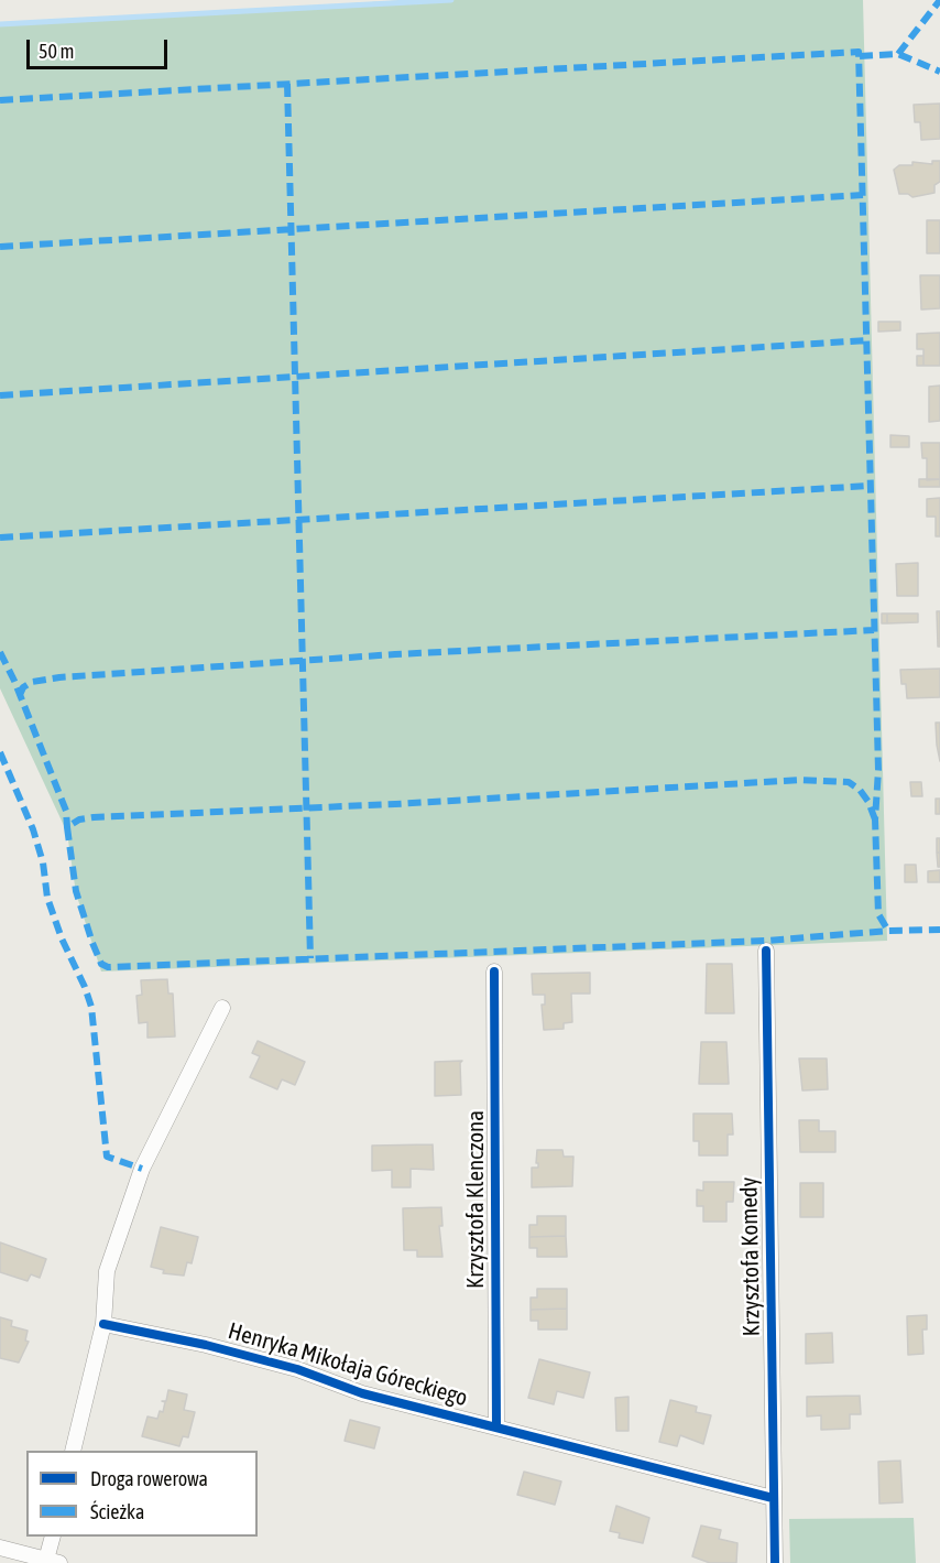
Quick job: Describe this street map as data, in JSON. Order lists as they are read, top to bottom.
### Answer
{
  "streets": {
    "street": ["Krzysztofa Klenczona", "Krzysztofa Komedy", "Henryka Mikołaja Góreckiego"]
  },
  "crossings": [
    ["Krzysztofa Klenczona", "Henryka Mikołaja Góreckiego"],
    ["Krzysztofa Komedy", "Henryka Mikołaja Góreckiego"]
  ],
  "legend": ["Droga rowerowa", "Ścieżka"],
  "scale_bar": "50 m"
}
